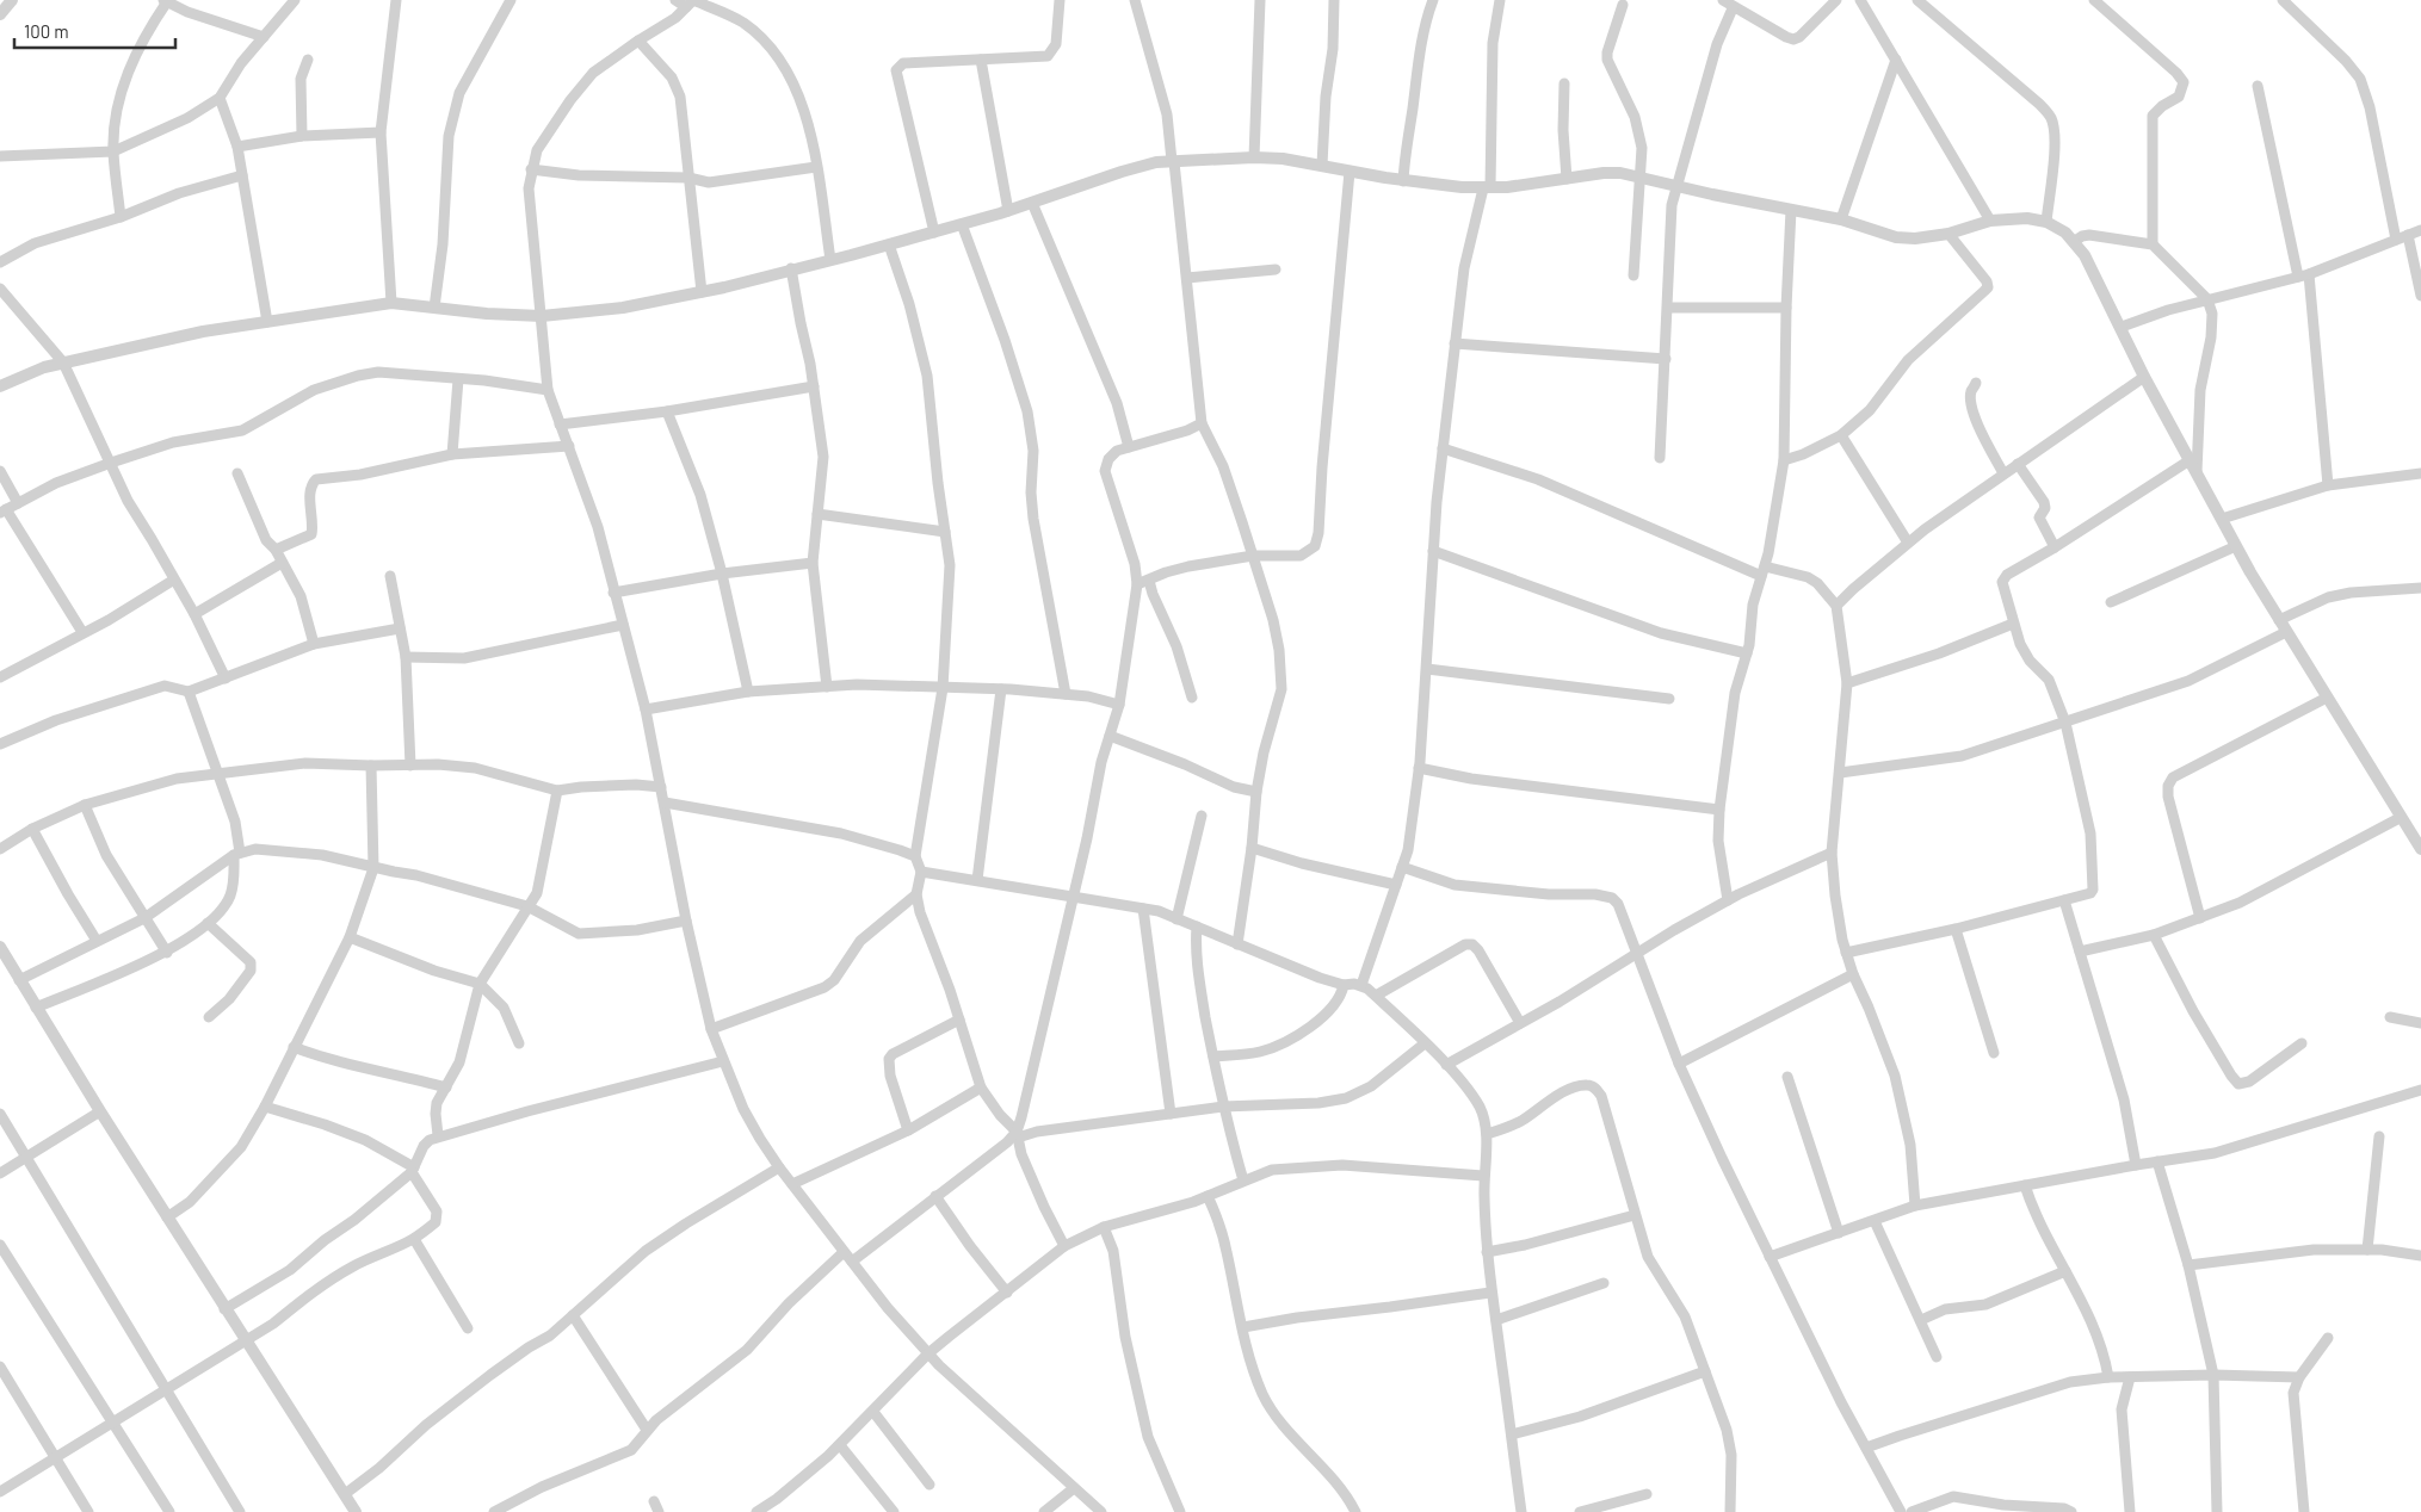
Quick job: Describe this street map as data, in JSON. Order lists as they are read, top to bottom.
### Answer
{
  "scale_bar": "100 m"
}
